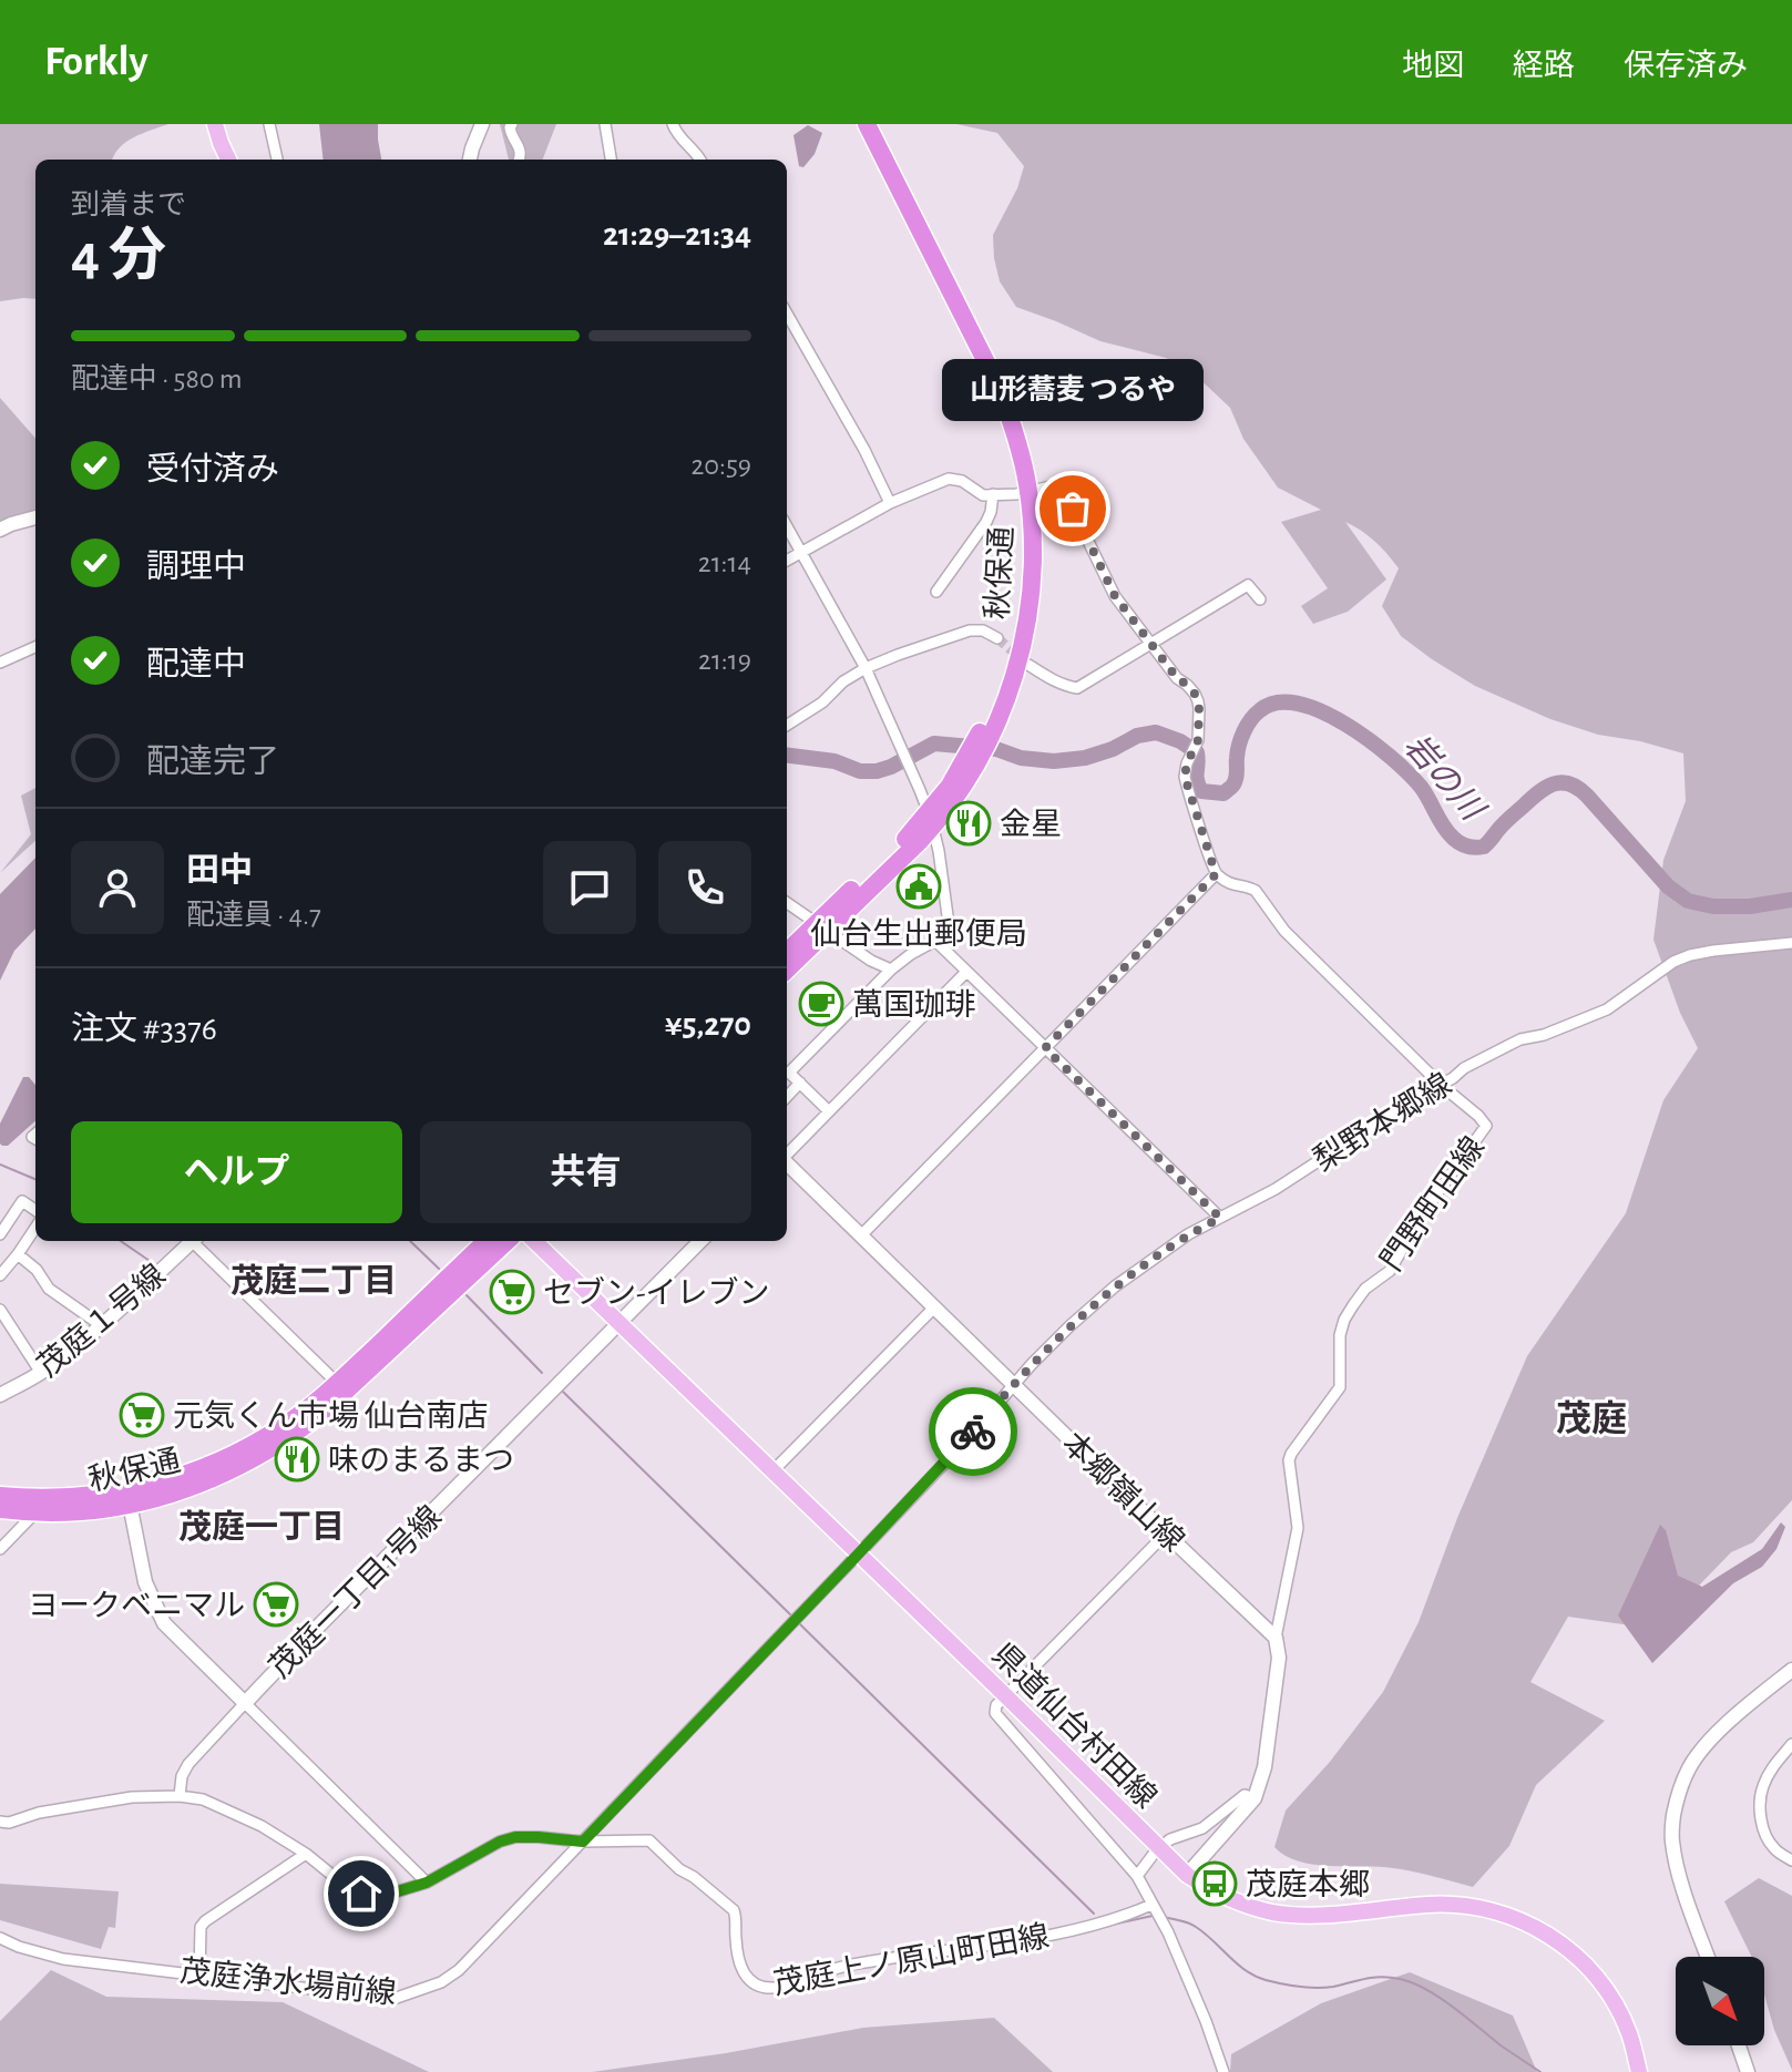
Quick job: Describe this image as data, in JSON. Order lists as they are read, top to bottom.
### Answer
{
  "streets": {
    "highway": ["秋保通"],
    "main road": ["県道仙台村田線"],
    "street": [
      "梨野本郷線",
      "門野町田線",
      "茂庭１号線",
      "本郷嶺山線",
      "茂庭一丁目1号線",
      "茂庭上ノ原山町田線",
      "茂庭浄水場前線"
    ]
  },
  "crossings": [
    ["秋保通", "茂庭一丁目1号線"],
    ["梨野本郷線", "門野町田線"],
    ["梨野本郷線", "本郷嶺山線"],
    ["梨野本郷線", "茂庭浄水場前線"],
    ["門野町田線", "本郷嶺山線"],
    ["本郷嶺山線", "茂庭浄水場前線"],
    ["茂庭一丁目1号線", "県道仙台村田線"],
    ["県道仙台村田線", "茂庭浄水場前線"],
    ["茂庭上ノ原山町田線", "茂庭浄水場前線"]
  ],
  "districts": ["茂庭二丁目", "茂庭", "茂庭一丁目"],
  "water": ["岩の川"],
  "places": {
    "other": ["山形蕎麦 つるや"],
    "restaurant": ["金星", "味のまるまつ"],
    "public building": ["仙台生出郵便局"],
    "cafe": ["萬国珈琲"],
    "supermarket": ["セブン-イレブン", "元気くん市場 仙台南店", "ヨークベニマル"],
    "bus stop": ["茂庭本郷"]
  },
  "north": "bottom right",
  "page": {
    "header": "Forkly",
    "nav": ["地図", "経路", "保存済み"],
    "heading": ["4 分", "到着まで", "21:29–21:34"],
    "panel": [
      "田中",
      "配達員 · 4.7",
      "注文 #3376",
      "¥5,270"
    ],
    "bar": "配達中 · 580 m",
    "bubble": "山形蕎麦 つるや",
    "list": [
      ["受付済み", "20:59"],
      ["調理中", "21:14"],
      ["配達中", "21:19"],
      "配達完了"
    ],
    "buttons": ["ヘルプ", "共有"]
  }
}
